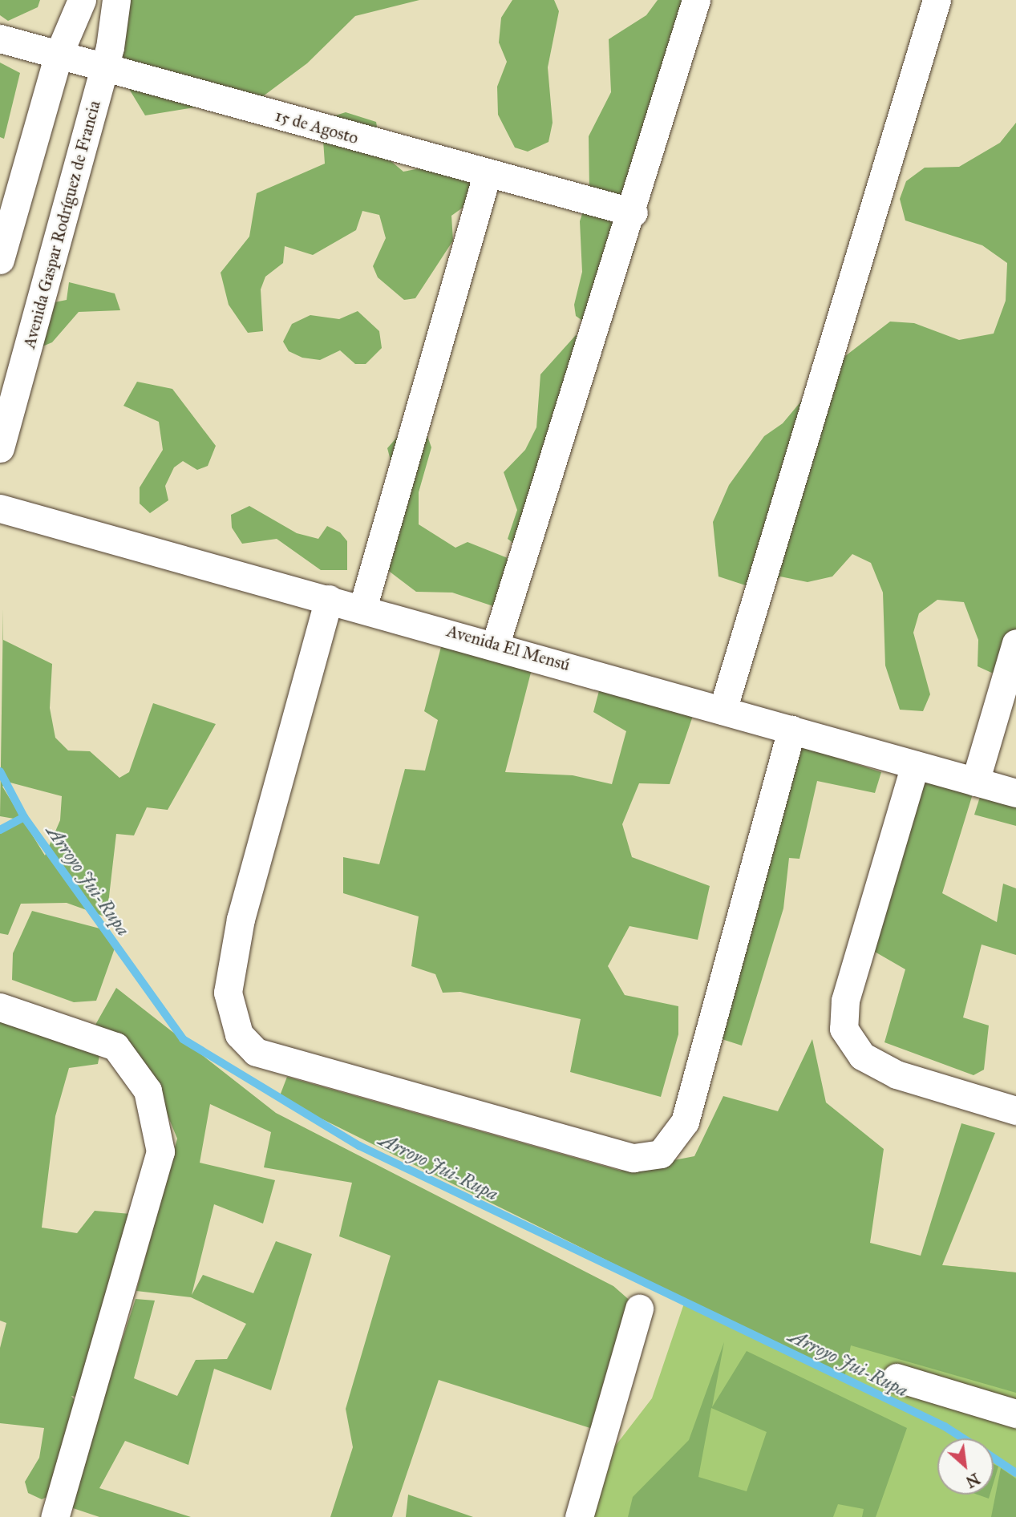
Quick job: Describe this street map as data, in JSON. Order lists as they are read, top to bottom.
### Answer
{
  "streets": {
    "street": ["15 de Agosto", "Avenida Gaspar Rodríguez de Francia", "Avenida El Mensú"]
  },
  "crossings": [
    ["15 de Agosto", "Avenida Gaspar Rodríguez de Francia"]
  ],
  "water": ["Arroyo Jui-Rupa"],
  "north": "bottom right"
}
